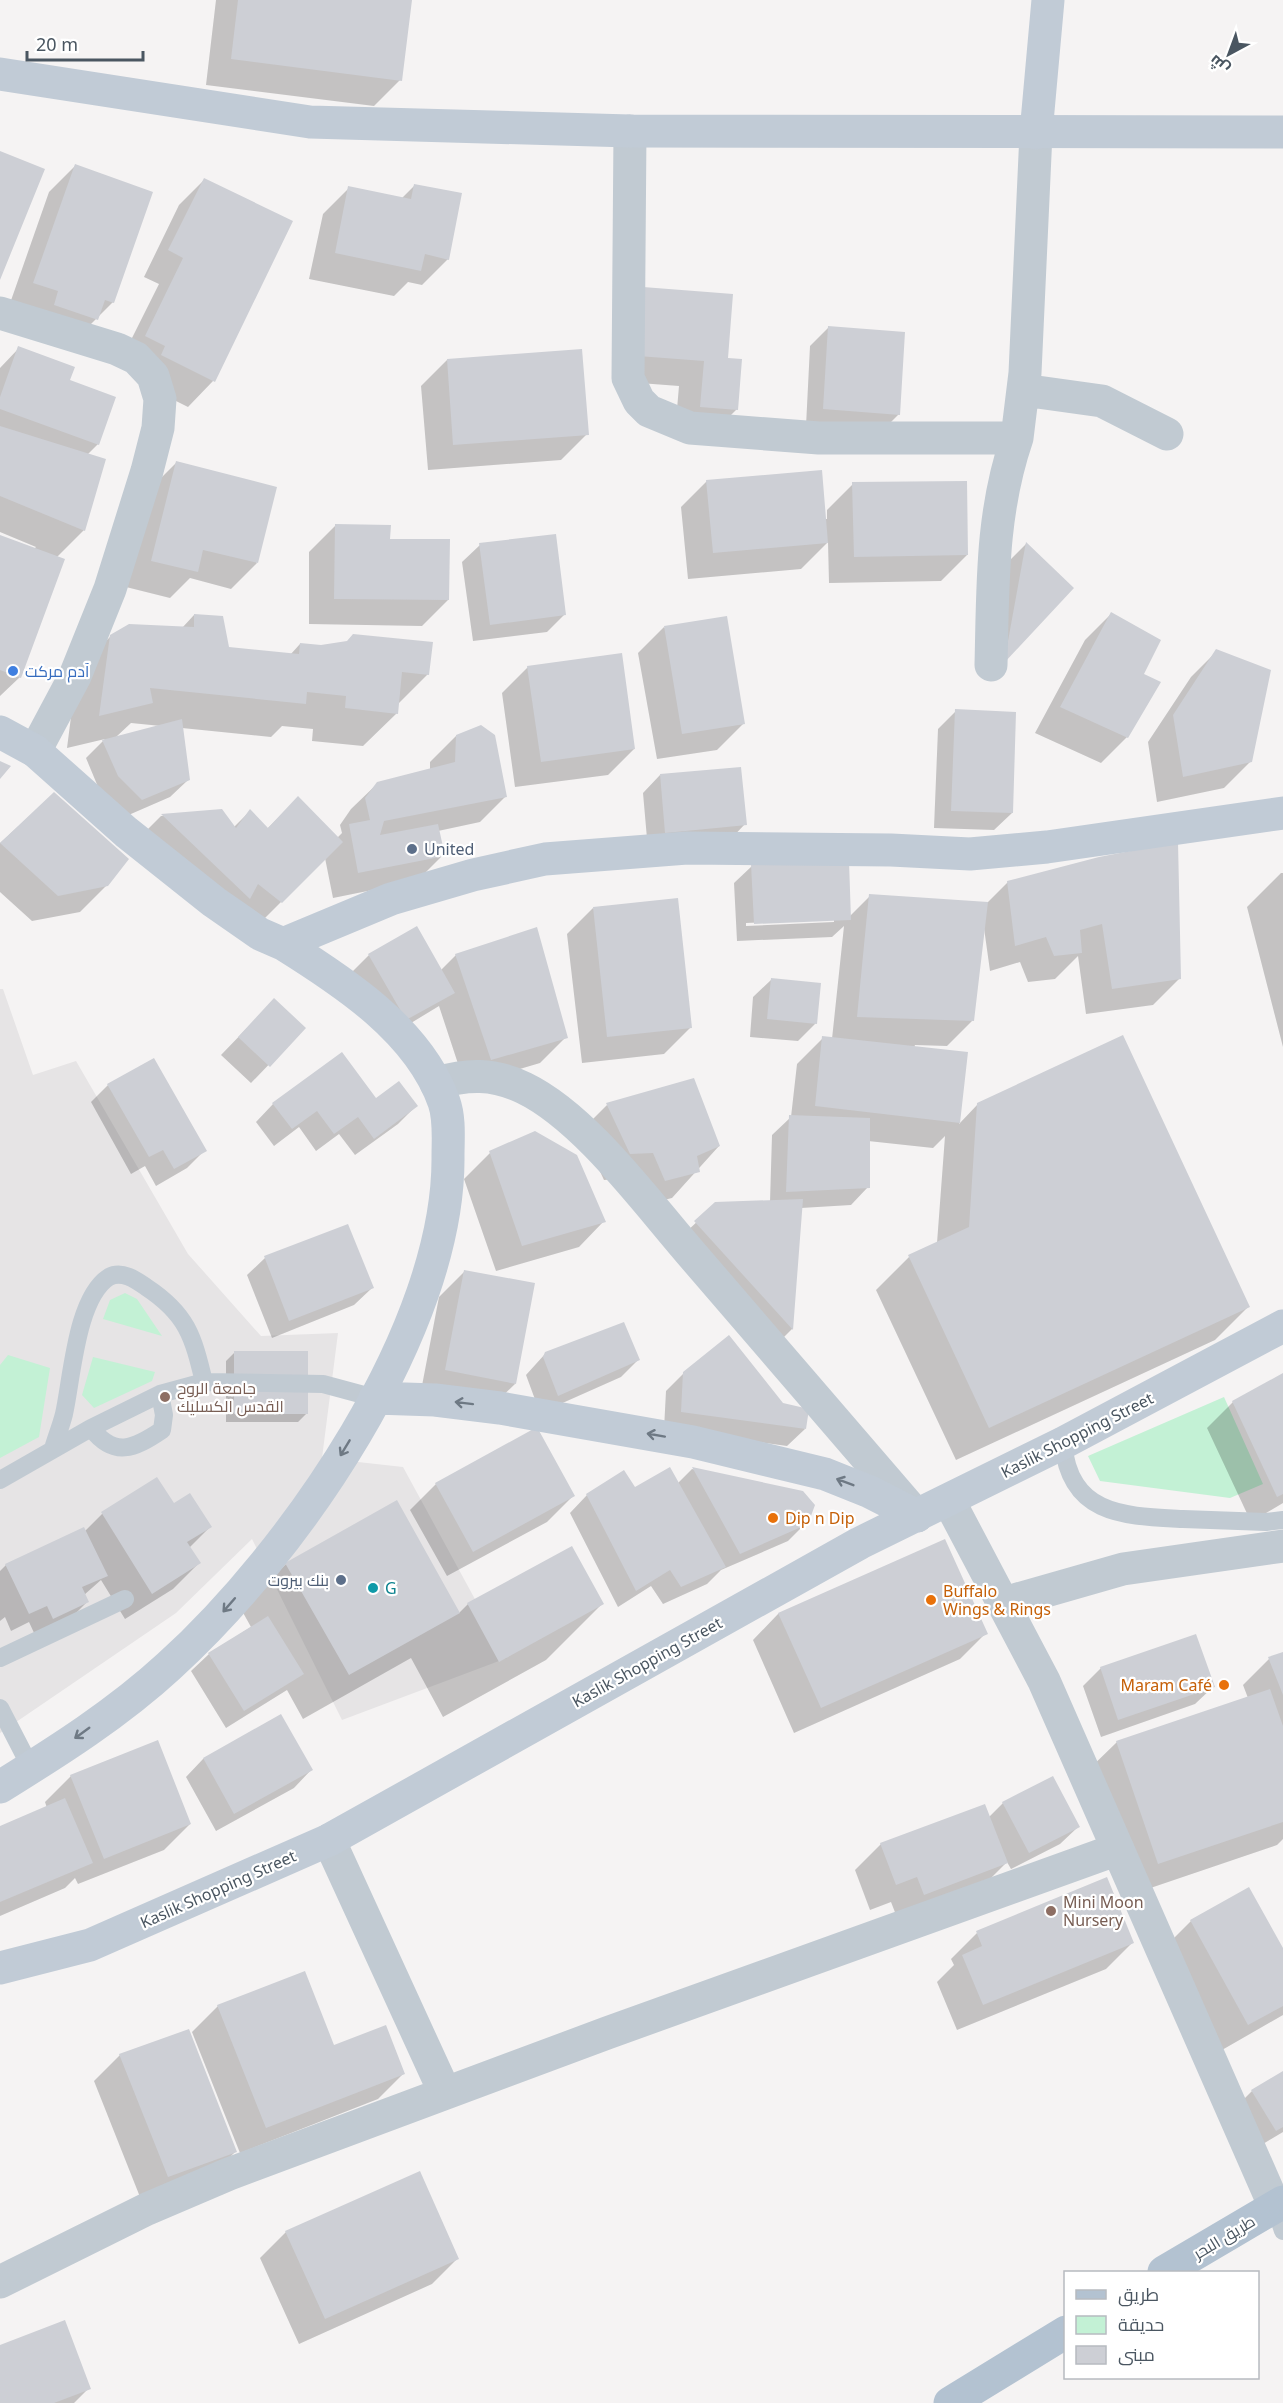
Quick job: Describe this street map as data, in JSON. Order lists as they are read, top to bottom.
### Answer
{
  "streets": {
    "main road": ["طريق البحر"],
    "street": ["Kaslik Shopping Street"]
  },
  "places": [
    "آدم مركت",
    "United",
    "جامعة الروح القدس الكسليك",
    "Dip n Dip",
    "بنك بيروت",
    "G",
    "Buffalo Wings & Rings",
    "Maram Café",
    "Mini Moon Nursery"
  ],
  "legend": ["طريق", "حديقة", "مبنى"],
  "scale_bar": "20 m",
  "north": "bottom left"
}
